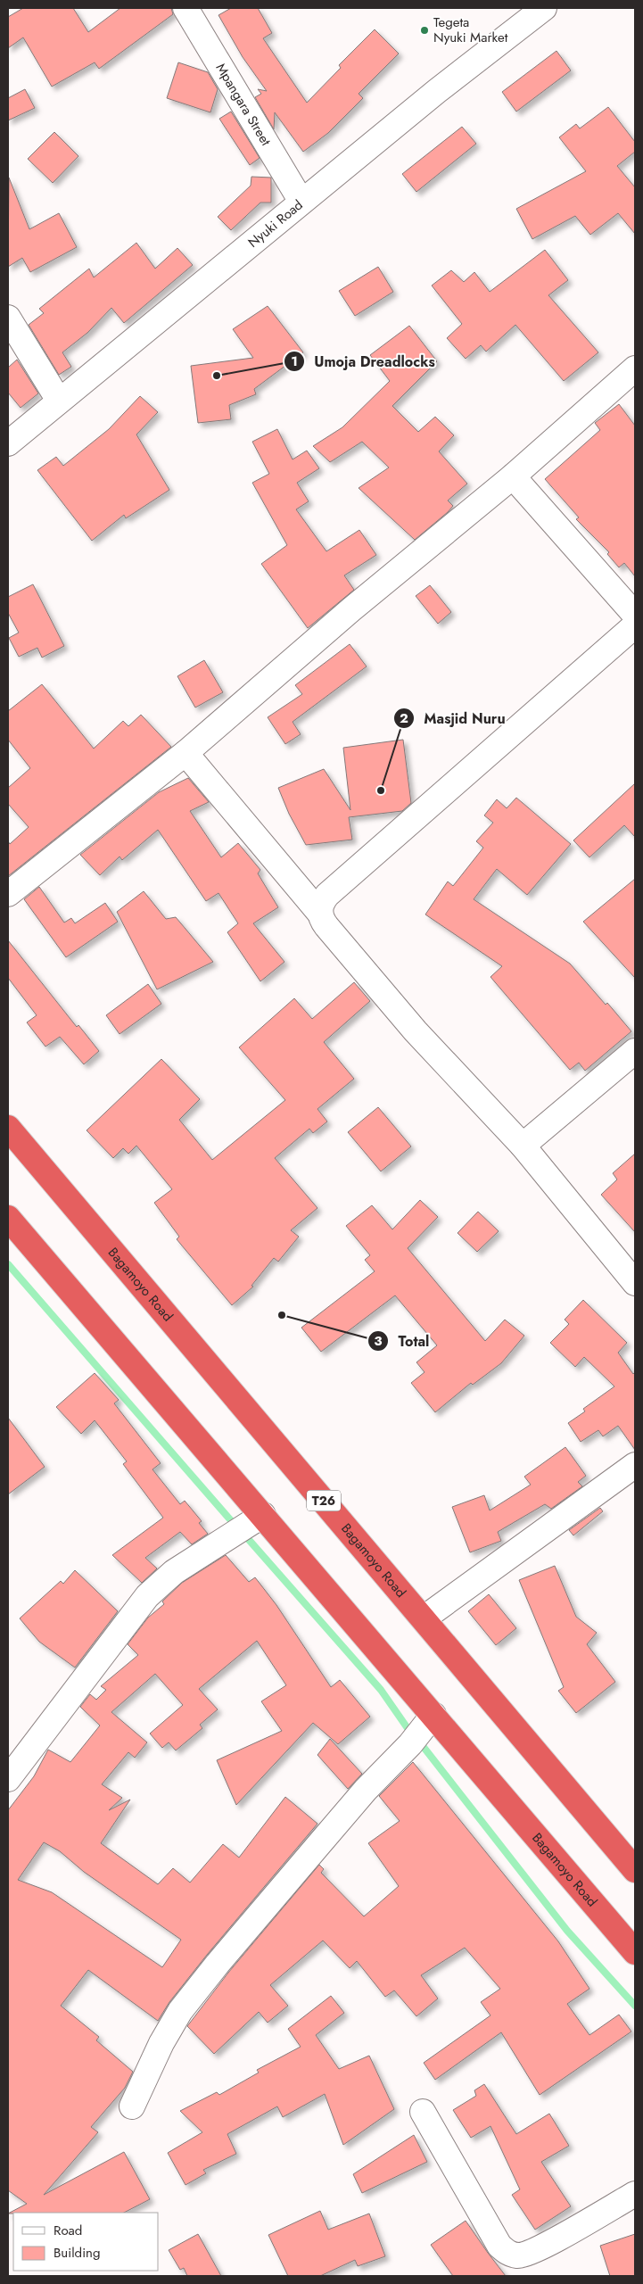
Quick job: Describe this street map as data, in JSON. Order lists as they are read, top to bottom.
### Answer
{
  "streets": {
    "highway": ["Bagamoyo Road", "T26"],
    "street": ["Mpangara Street", "Nyuki Road"]
  },
  "crossings": [
    ["Mpangara Street", "Nyuki Road"]
  ],
  "places": [
    "Tegeta Nyuki Market",
    "Umoja Dreadlocks",
    "Masjid Nuru",
    "Total"
  ],
  "legend": ["Road", "Building"]
}
